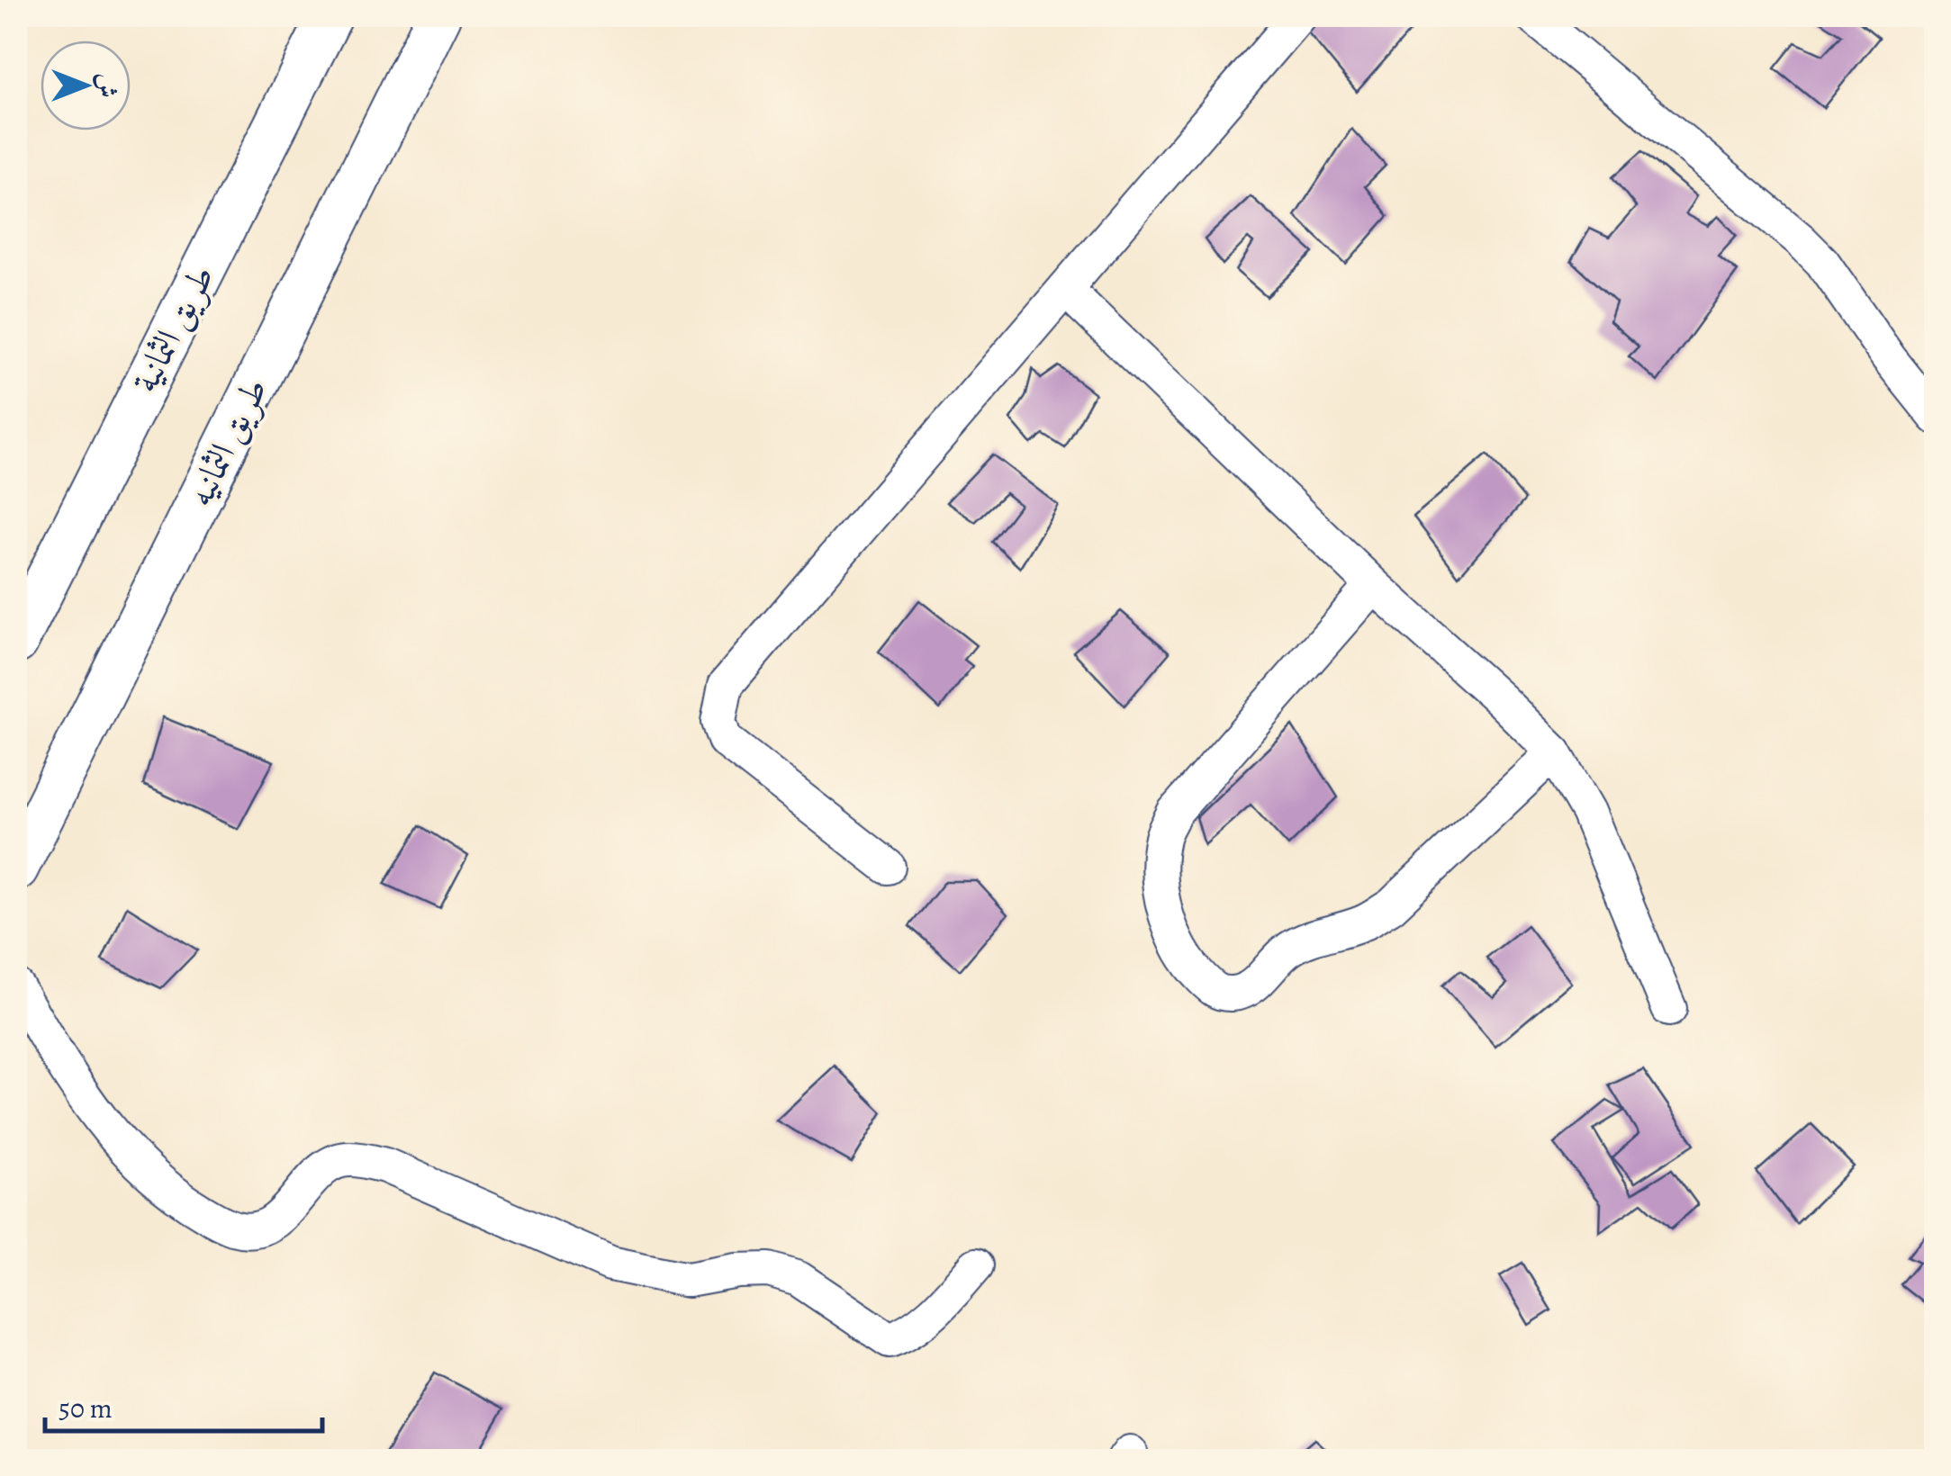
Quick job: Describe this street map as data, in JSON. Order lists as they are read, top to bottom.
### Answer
{
  "streets": {
    "street": ["طريق الثمانية", "طريق الثمانيه"]
  },
  "scale_bar": "50 m",
  "north": "right"
}
